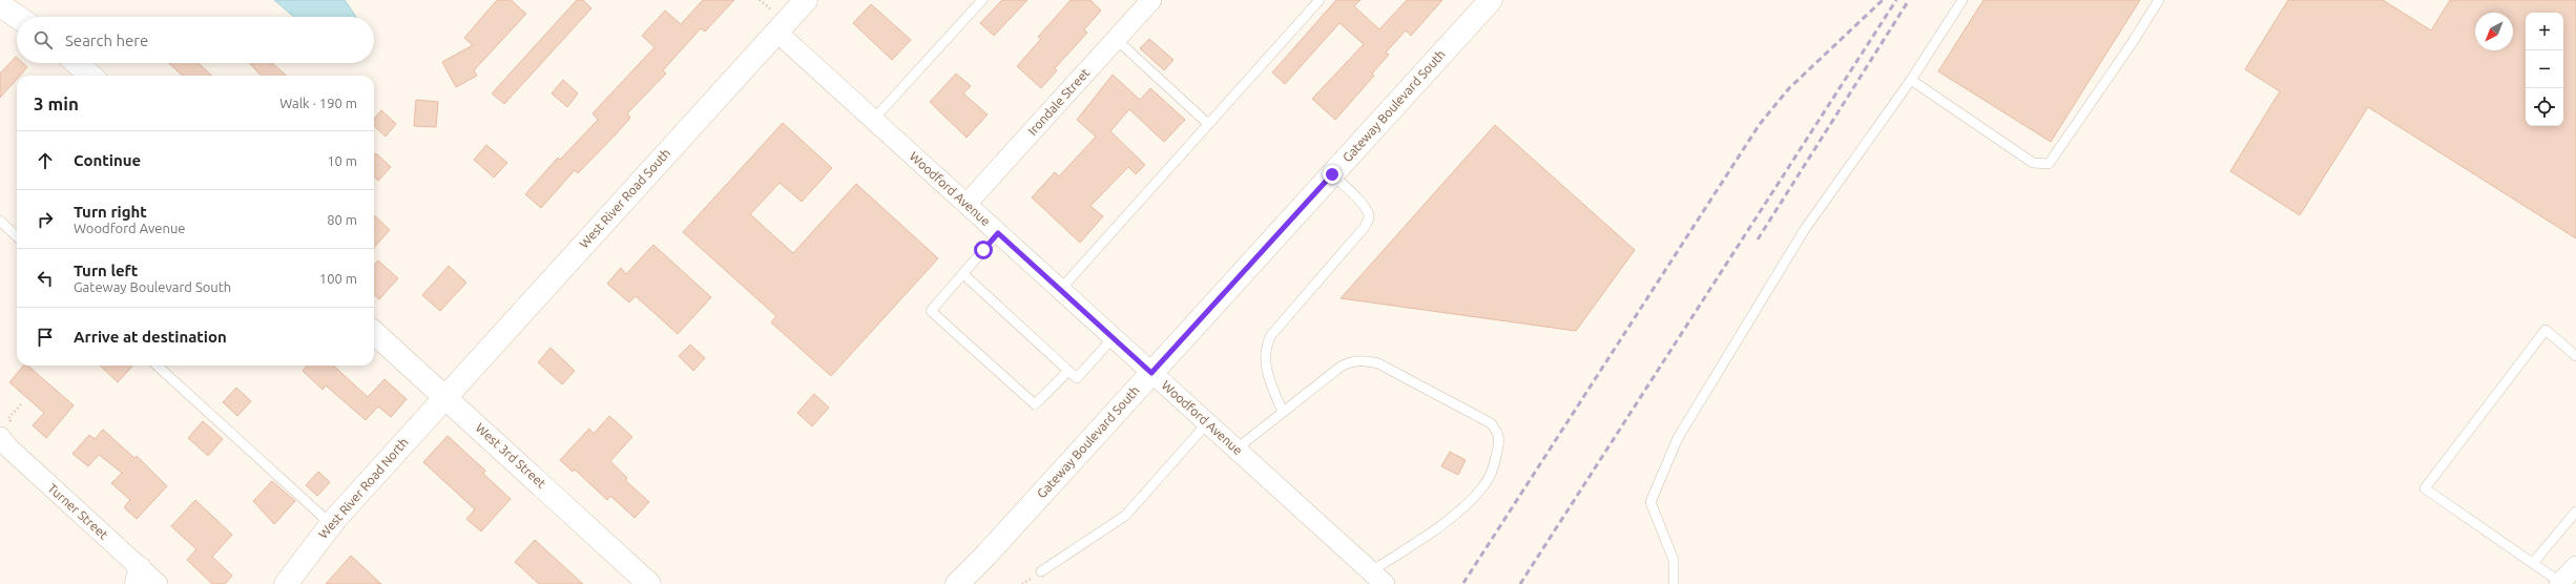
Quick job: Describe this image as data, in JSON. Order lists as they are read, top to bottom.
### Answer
{
  "streets": {
    "main road": [
      "Gateway Boulevard South",
      "West River Road South",
      "West 3rd Street",
      "West River Road North"
    ],
    "street": ["Irondale Street", "Woodford Avenue", "Turner Street"]
  },
  "crossings": [
    ["Irondale Street", "Woodford Avenue"],
    ["Gateway Boulevard South", "Woodford Avenue"],
    ["Woodford Avenue", "West River Road South"],
    ["West River Road South", "West 3rd Street"],
    ["West River Road South", "West River Road North"],
    ["West 3rd Street", "West River Road North"]
  ],
  "north": "bottom left",
  "page": {
    "map_buttons": ["+", "−"],
    "search": "Search here",
    "heading": ["3 min", "Walk · 190 m"],
    "list": [
      ["Continue", "10 m"],
      ["Turn right", "Woodford Avenue", "80 m"],
      ["Turn left", "Gateway Boulevard South", "100 m"],
      "Arrive at destination"
    ]
  }
}
